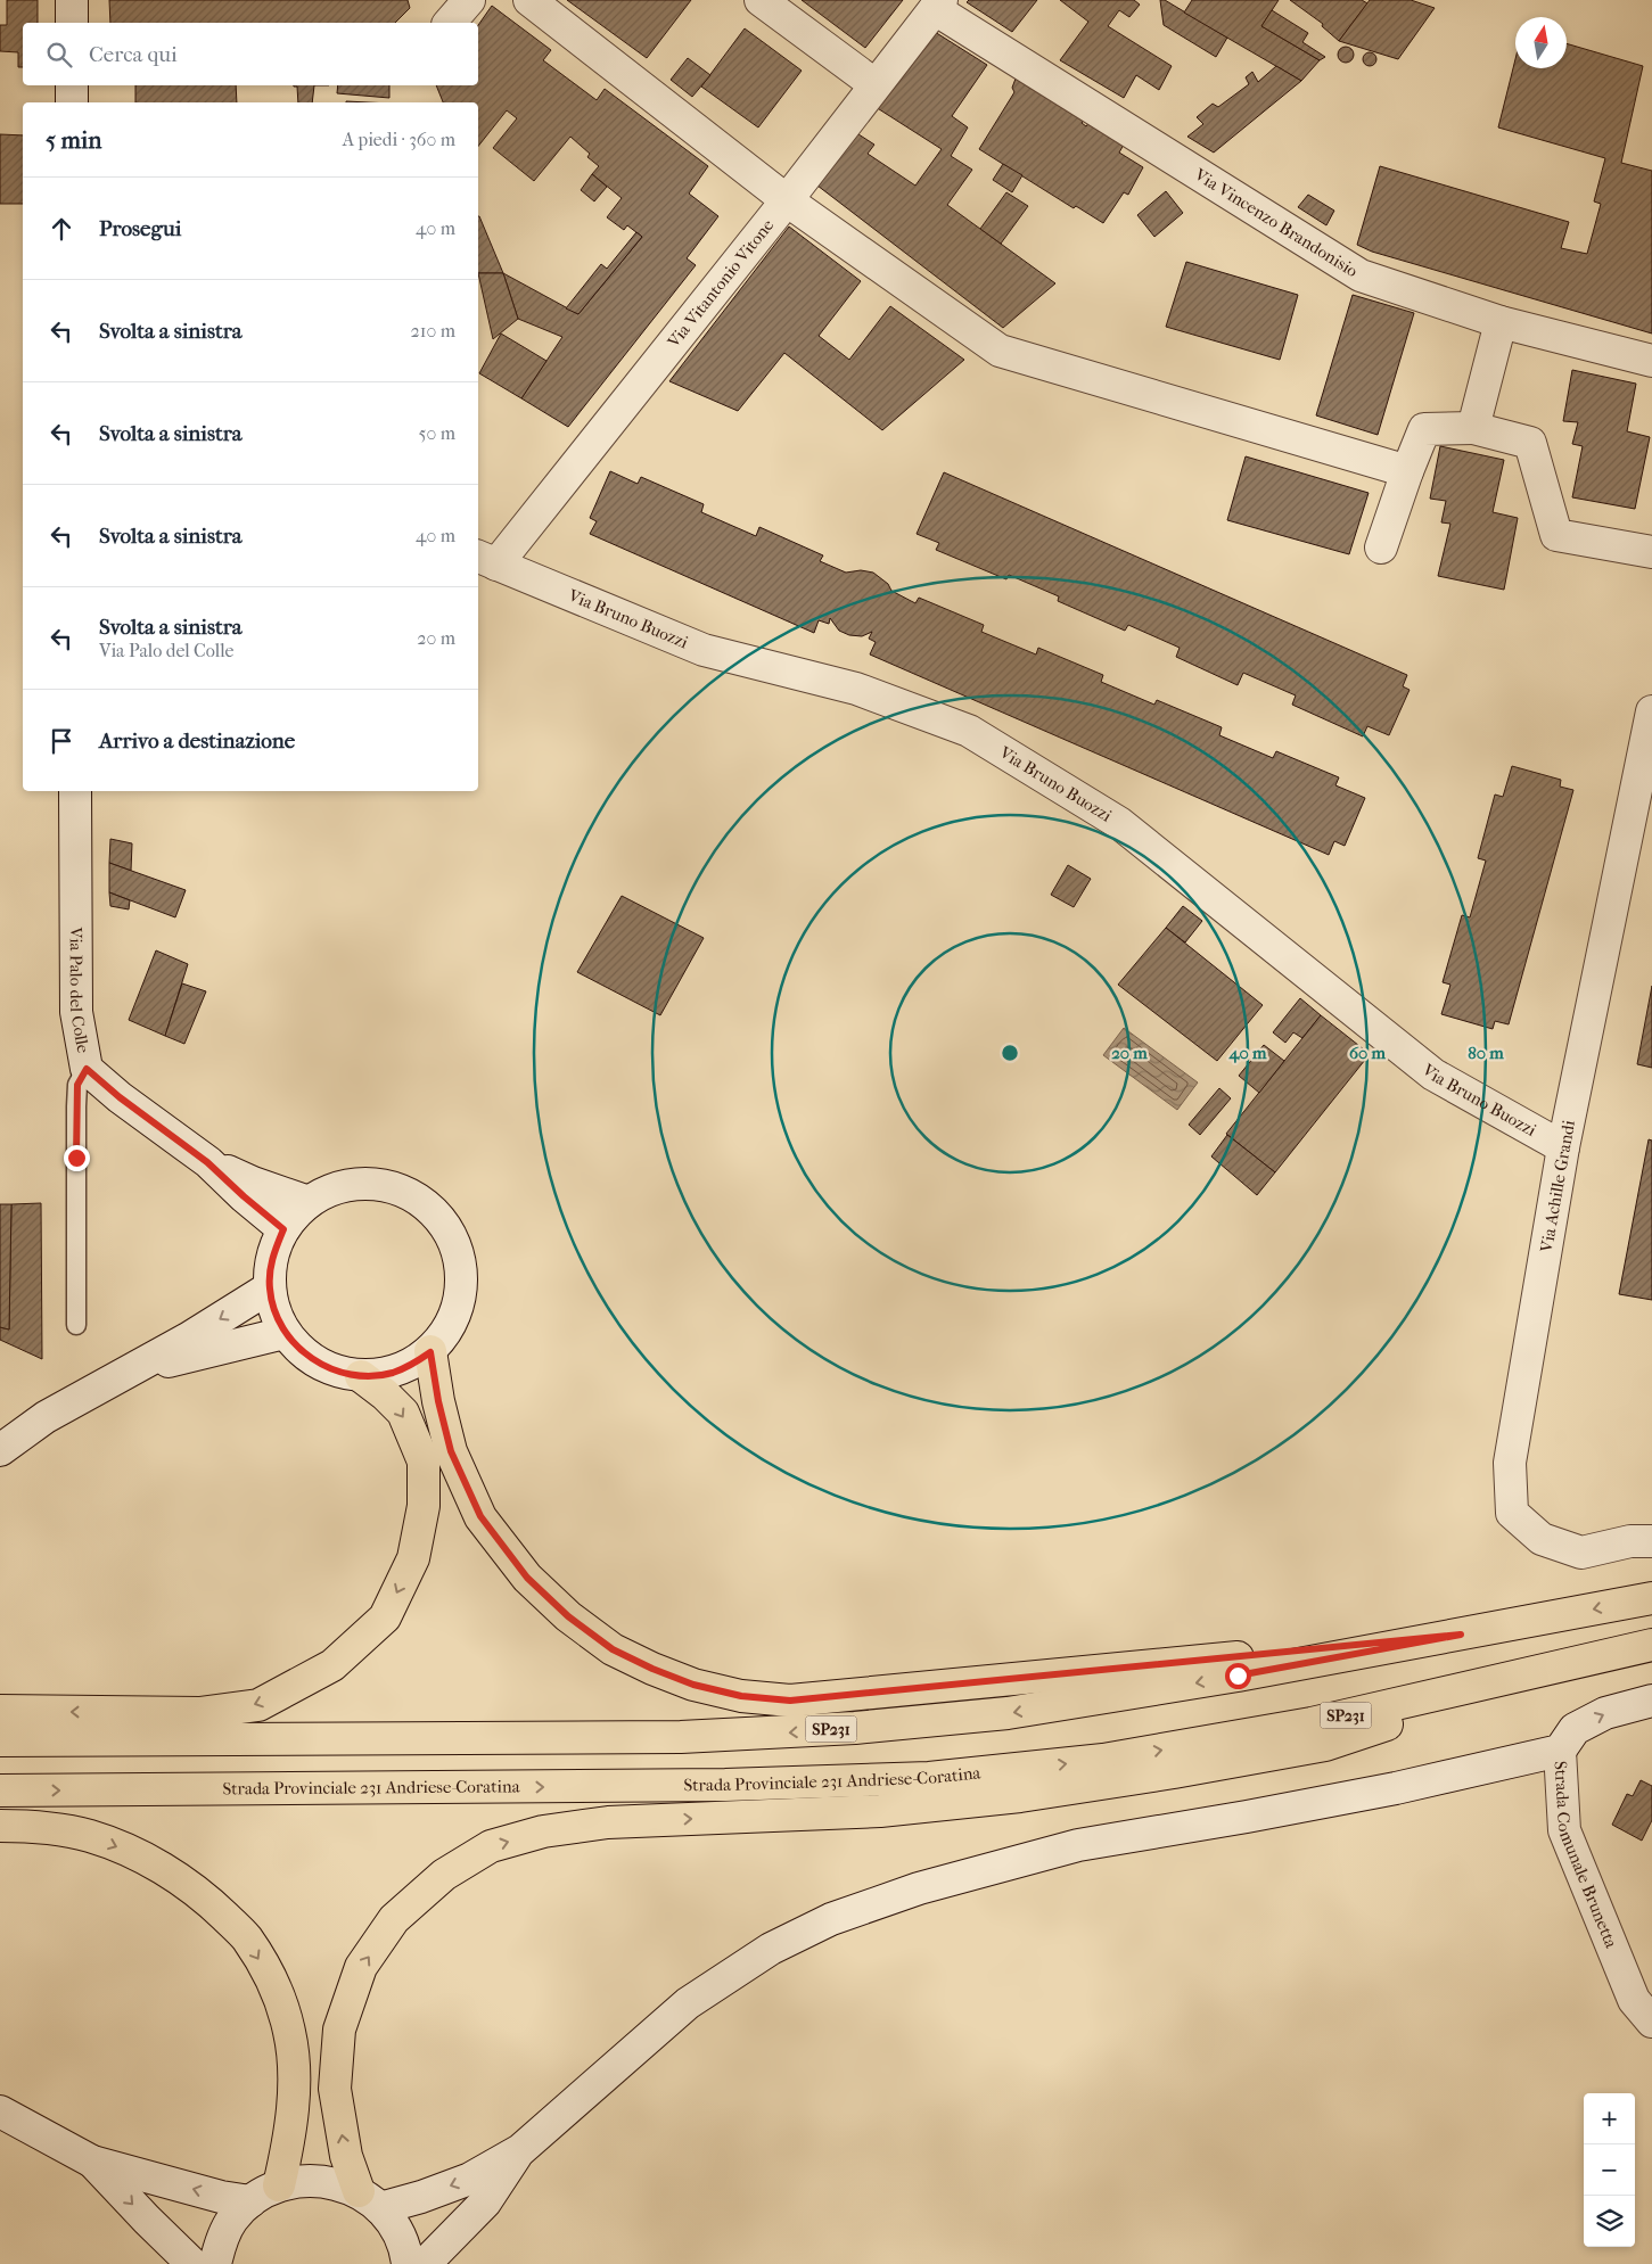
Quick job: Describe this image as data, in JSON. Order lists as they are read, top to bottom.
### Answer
{
  "streets": {
    "main road": ["SP231", "Strada Provinciale 231 Andriese-Coratina"],
    "street": [
      "Via Vincenzo Brandonisio",
      "Via Vitantonio Vitone",
      "Via Bruno Buozzi",
      "Via Palo del Colle",
      "Via Achille Grandi",
      "Strada Comunale Brunetta"
    ]
  },
  "crossings": [
    ["Via Vincenzo Brandonisio", "Via Vitantonio Vitone"],
    ["Via Vitantonio Vitone", "Via Bruno Buozzi"],
    ["Via Bruno Buozzi", "Via Achille Grandi"]
  ],
  "north": "top",
  "page": {
    "search": "Cerca qui",
    "heading": ["5 min", "A piedi · 360 m"],
    "list": [
      ["Prosegui", "40 m"],
      ["Svolta a sinistra", "210 m"],
      ["Svolta a sinistra", "50 m"],
      ["Svolta a sinistra", "40 m"],
      ["Svolta a sinistra", "Via Palo del Colle", "20 m"],
      "Arrivo a destinazione"
    ],
    "map_buttons": ["+", "−"]
  },
  "rings": [
    "20 m",
    "40 m",
    "60 m",
    "80 m"
  ]
}
